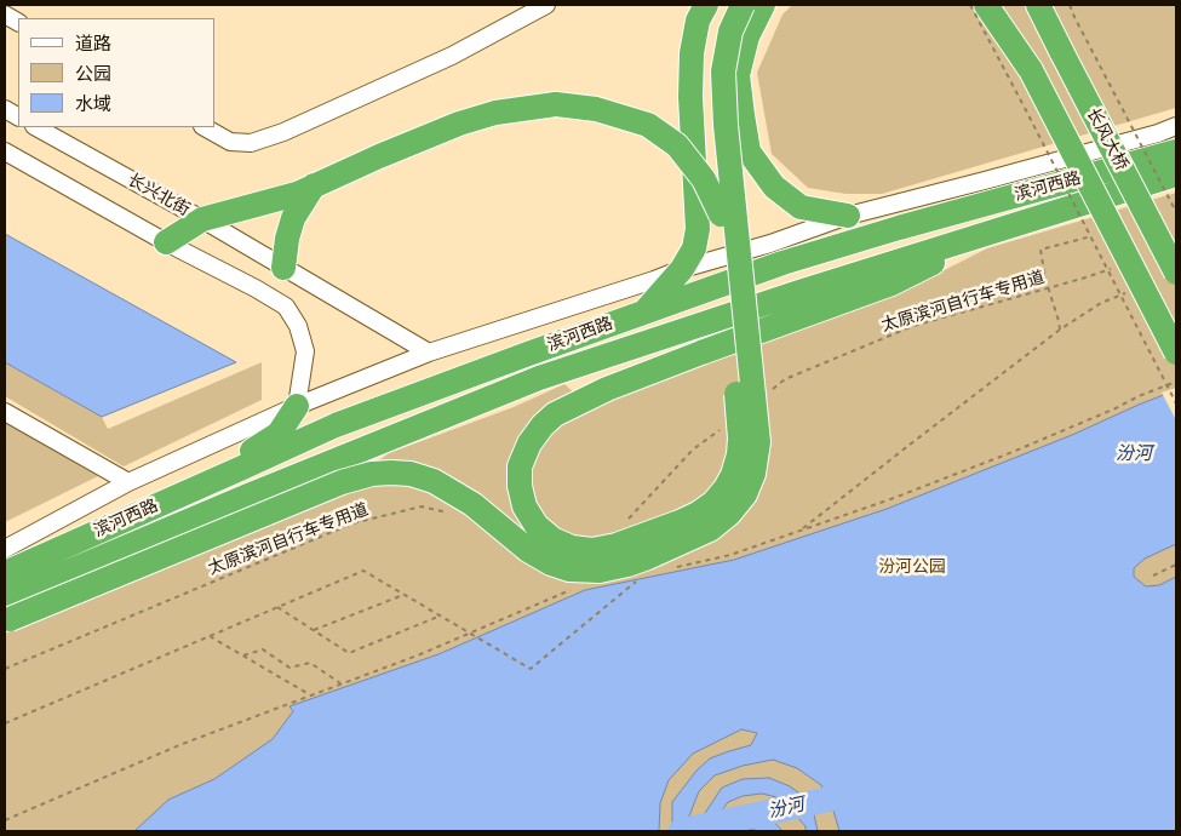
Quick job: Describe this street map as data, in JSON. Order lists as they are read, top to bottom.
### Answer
{
  "streets": {
    "highway": ["长风大桥", "滨河西路"],
    "street": ["长兴北街"],
    "path": ["太原滨河自行车专用道"]
  },
  "water": ["汾河"],
  "parks": ["汾河公园"],
  "legend": ["道路", "公园", "水域"]
}
